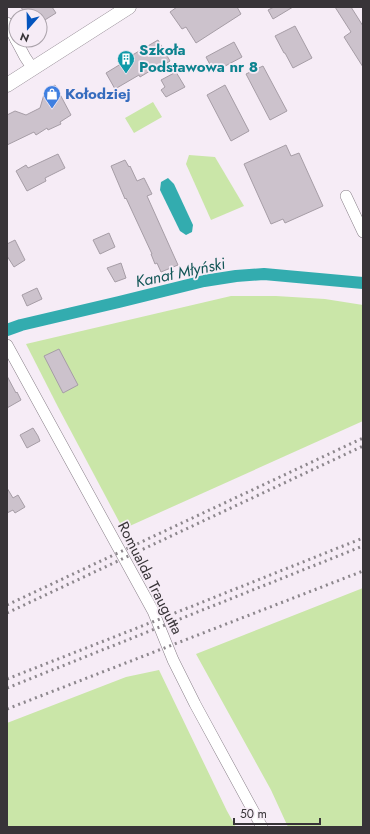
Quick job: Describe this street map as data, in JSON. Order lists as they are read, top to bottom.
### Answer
{
  "streets": {
    "street": ["Romualda Traugutta"]
  },
  "water": ["Kanał Młyński"],
  "places": {
    "building": ["Szkoła Podstawowa nr 8"],
    "shop": ["Kołodziej"]
  },
  "scale_bar": "50 m",
  "north": "bottom"
}
